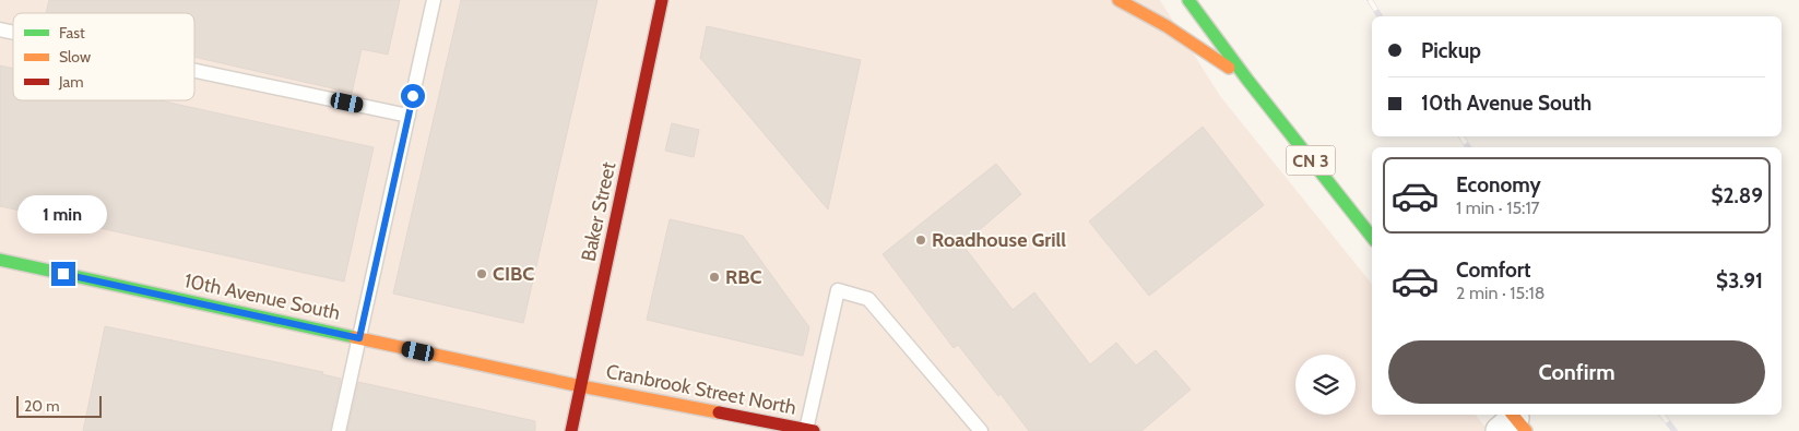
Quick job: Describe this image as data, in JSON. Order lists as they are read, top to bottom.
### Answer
{
  "streets": {
    "main road": [
      "CN 3",
      "Baker Street",
      "10th Avenue South",
      "Cranbrook Street North"
    ]
  },
  "crossings": [
    ["Baker Street", "10th Avenue South"],
    ["Baker Street", "Cranbrook Street North"],
    ["10th Avenue South", "Cranbrook Street North"]
  ],
  "places": ["Roadhouse Grill", "CIBC", "RBC"],
  "legend": ["Fast", "Slow", "Jam"],
  "scale_bar": "20 m",
  "page": {
    "banner": ["Pickup", "10th Avenue South"],
    "list": [
      {
        "name": "Economy",
        "note": "1 min · 15:17",
        "value": "$2.89"
      },
      {
        "name": "Comfort",
        "note": "2 min · 15:18",
        "value": "$3.91"
      }
    ],
    "bubble": "1 min",
    "buttons": "Confirm",
    "scale": "20 m"
  }
}
